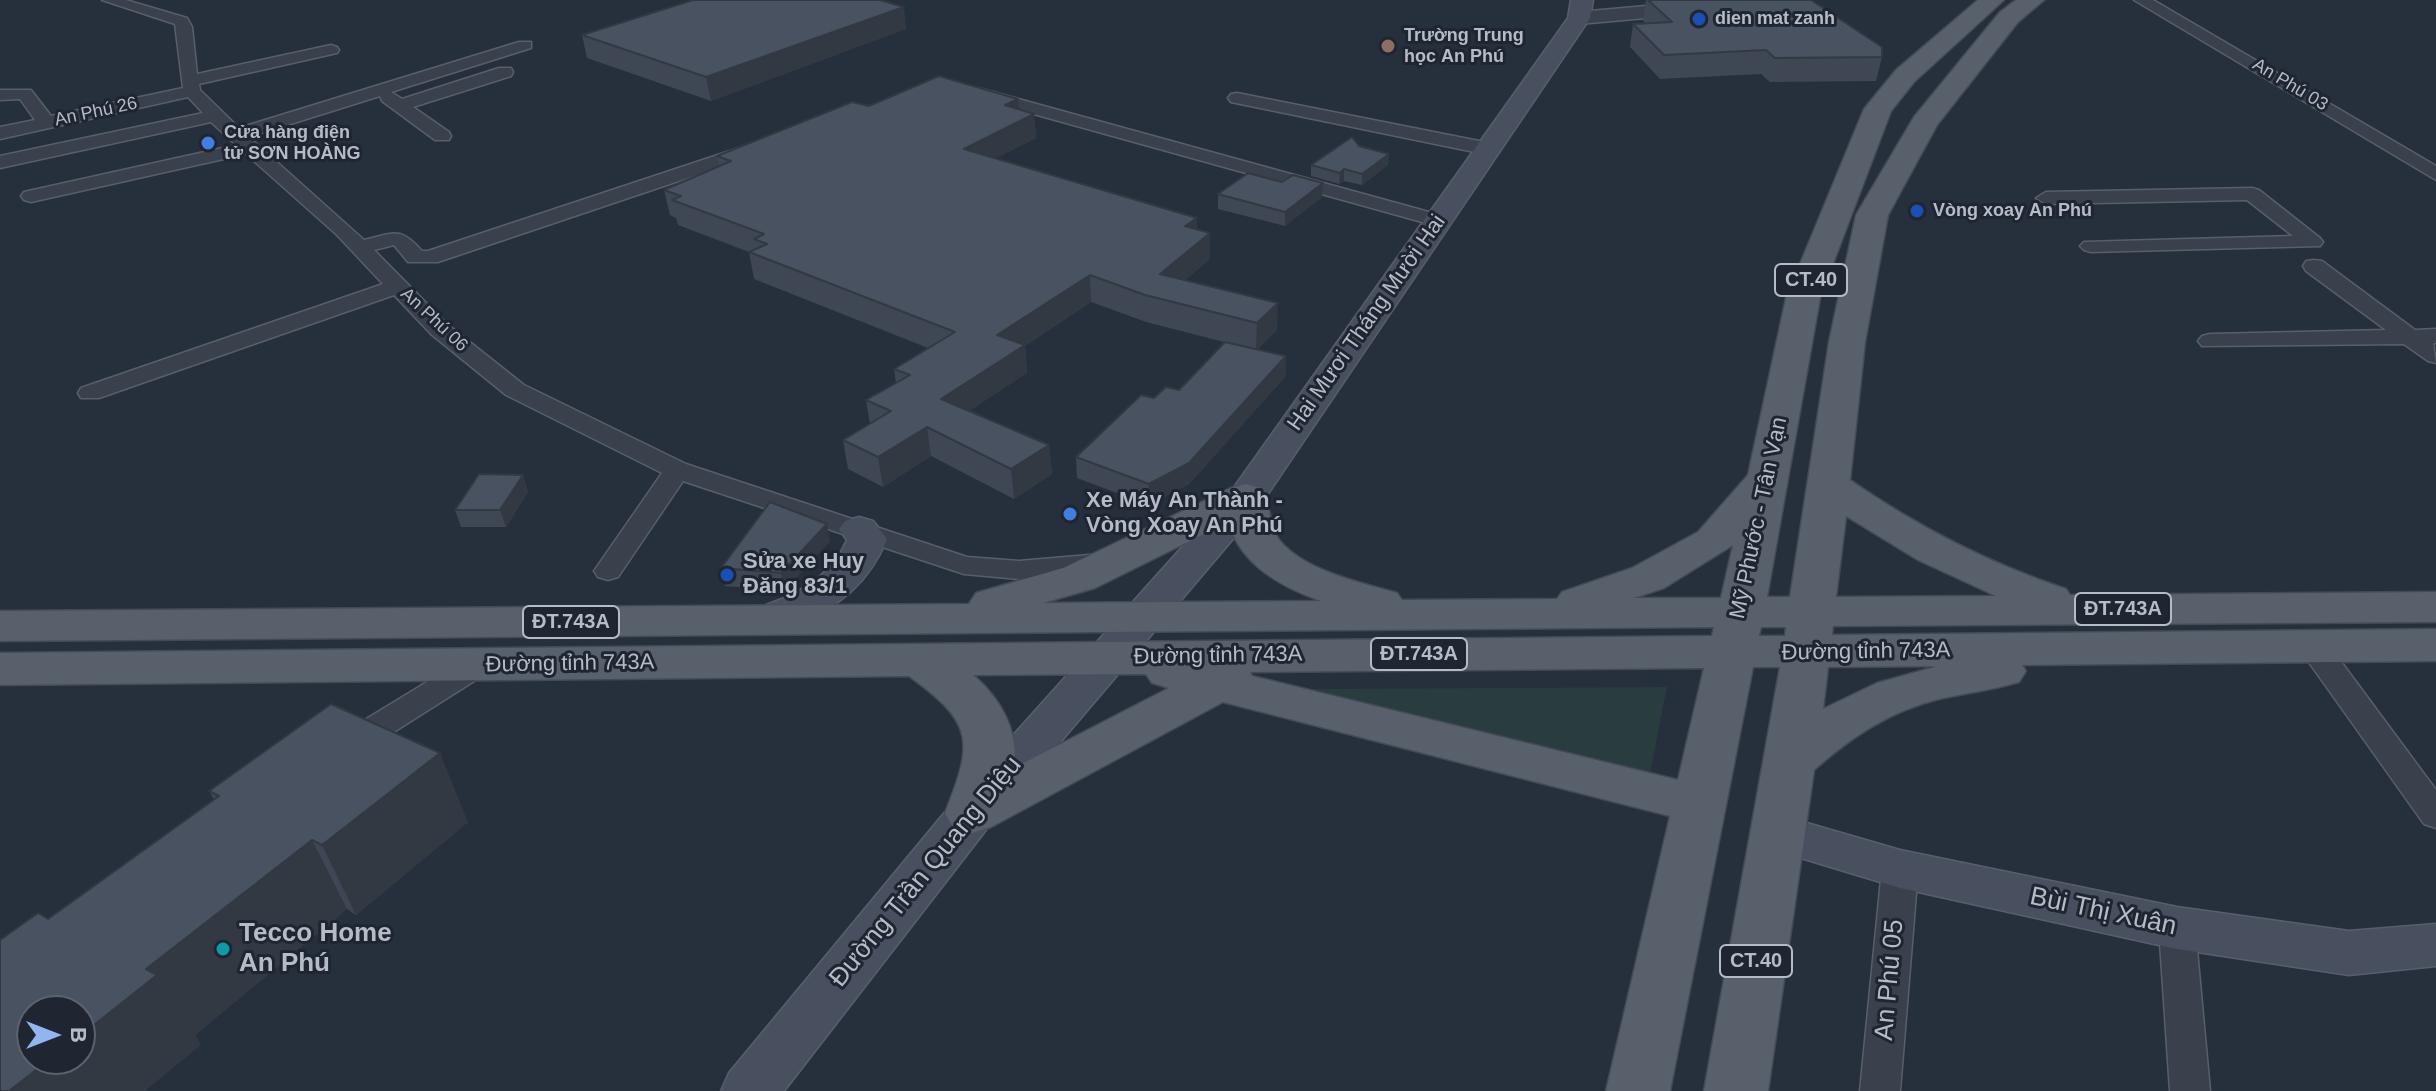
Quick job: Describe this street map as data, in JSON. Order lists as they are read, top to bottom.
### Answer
{
  "streets": {
    "main road": [
      "CT.40",
      "Hai Mươi Tháng Mười Hai",
      "Mỹ Phước - Tân Vạn",
      "ĐT.743A",
      "Đường tỉnh 743A",
      "Đường Trần Quang Diệu",
      "Bùi Thị Xuân"
    ],
    "street": [
      "An Phú 03",
      "An Phú 26",
      "An Phú 06",
      "An Phú 05"
    ]
  },
  "crossings": [
    ["An Phú 26", "An Phú 06"],
    ["CT.40", "Đường tỉnh 743A"],
    ["CT.40", "Bùi Thị Xuân"],
    ["Hai Mươi Tháng Mười Hai", "Đường tỉnh 743A"],
    ["Hai Mươi Tháng Mười Hai", "Đường Trần Quang Diệu"],
    ["Mỹ Phước - Tân Vạn", "Đường tỉnh 743A"],
    ["Đường tỉnh 743A", "Đường Trần Quang Diệu"],
    ["Bùi Thị Xuân", "An Phú 05"]
  ],
  "places": [
    "dien mat zanh",
    "Trường Trung học An Phú",
    "Cửa hàng điện tử SƠN HOÀNG",
    "Vòng xoay An Phú",
    "Xe Máy An Thành - Vòng Xoay An Phú",
    "Sửa xe Huy Đăng 83/1",
    "Tecco Home An Phú"
  ],
  "north": "right"
}
